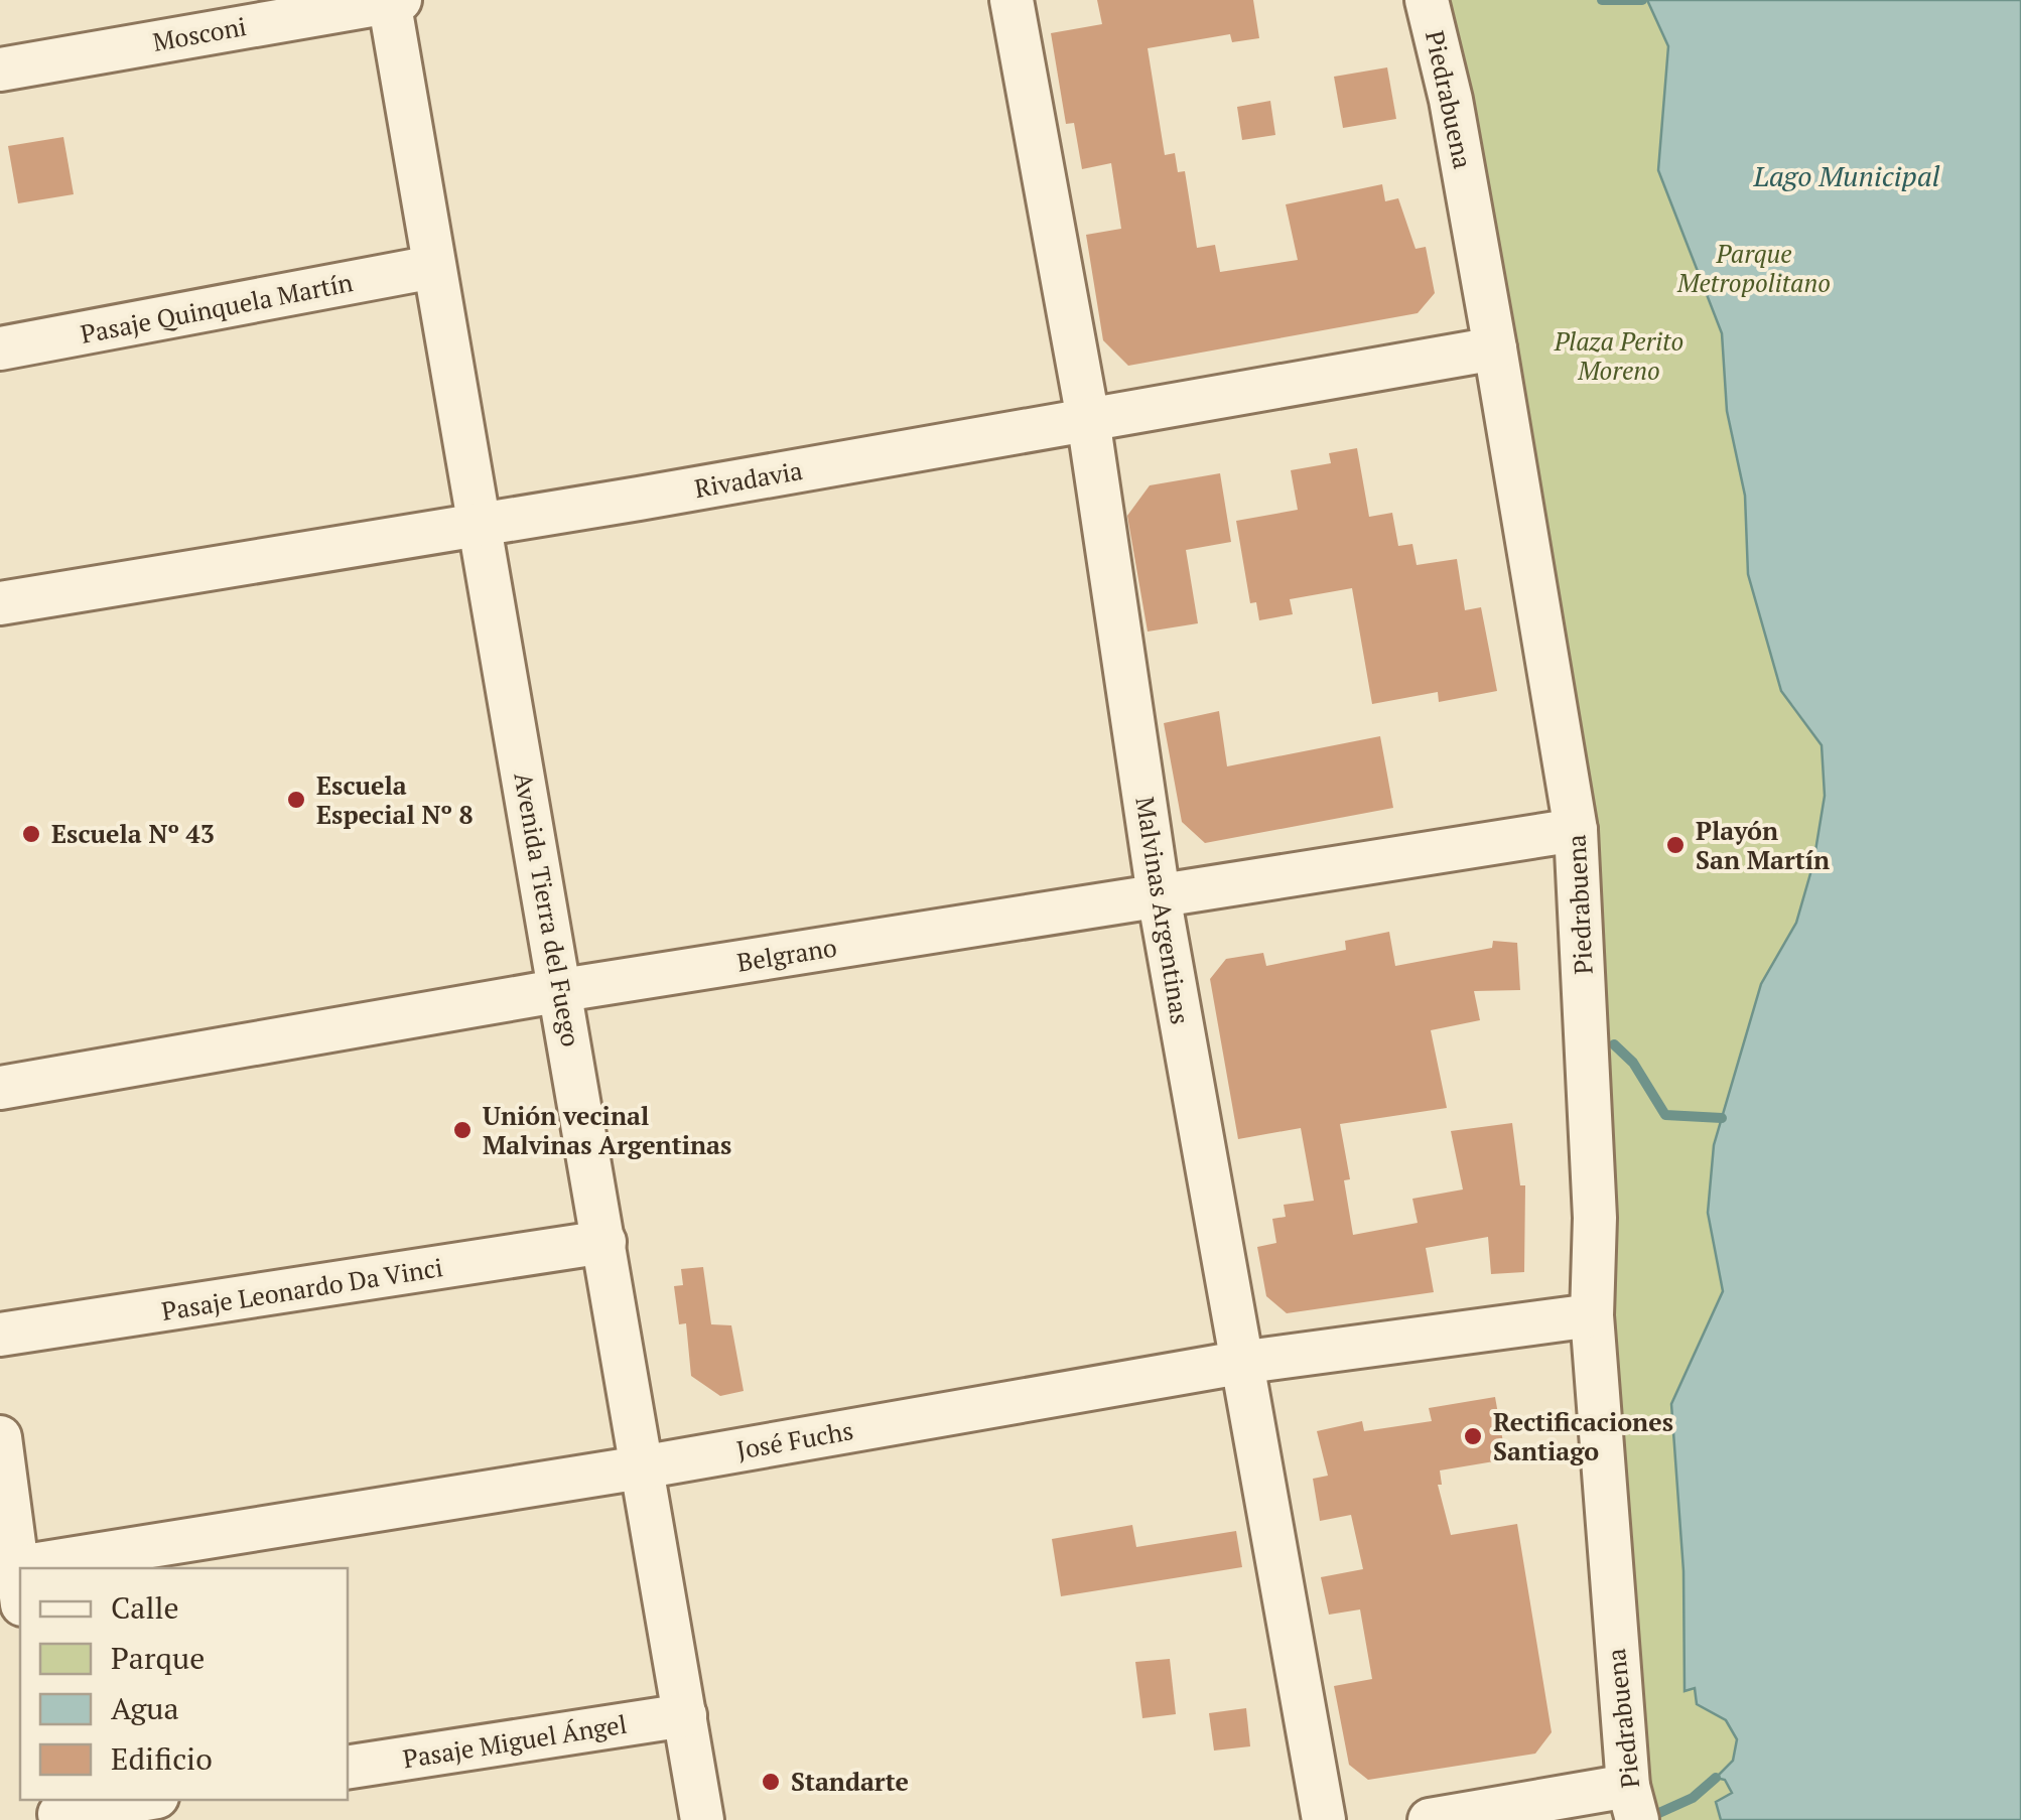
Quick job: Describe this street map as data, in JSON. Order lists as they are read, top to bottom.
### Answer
{
  "streets": {
    "street": [
      "Mosconi",
      "Piedrabuena",
      "Pasaje Quinquela Martín",
      "Rivadavia",
      "Avenida Tierra del Fuego",
      "Malvinas Argentinas",
      "Belgrano",
      "Pasaje Leonardo Da Vinci",
      "José Fuchs",
      "Pasaje Miguel Ángel"
    ]
  },
  "crossings": [
    ["Mosconi", "Avenida Tierra del Fuego"],
    ["Piedrabuena", "Rivadavia"],
    ["Piedrabuena", "Belgrano"],
    ["Piedrabuena", "José Fuchs"],
    ["Pasaje Quinquela Martín", "Avenida Tierra del Fuego"],
    ["Rivadavia", "Avenida Tierra del Fuego"],
    ["Rivadavia", "Malvinas Argentinas"],
    ["Avenida Tierra del Fuego", "Belgrano"],
    ["Avenida Tierra del Fuego", "Pasaje Leonardo Da Vinci"],
    ["Avenida Tierra del Fuego", "José Fuchs"],
    ["Avenida Tierra del Fuego", "Pasaje Miguel Ángel"],
    ["Malvinas Argentinas", "Belgrano"],
    ["Malvinas Argentinas", "José Fuchs"]
  ],
  "water": ["Lago Municipal"],
  "parks": ["Parque Metropolitano", "Plaza Perito Moreno"],
  "places": [
    "Escuela Especial Nº 8",
    "Escuela Nº 43",
    "Playón San Martín",
    "Unión vecinal Malvinas Argentinas",
    "Rectificaciones Santiago",
    "Standarte"
  ],
  "legend": [
    "Calle",
    "Parque",
    "Agua",
    "Edificio"
  ]
}
